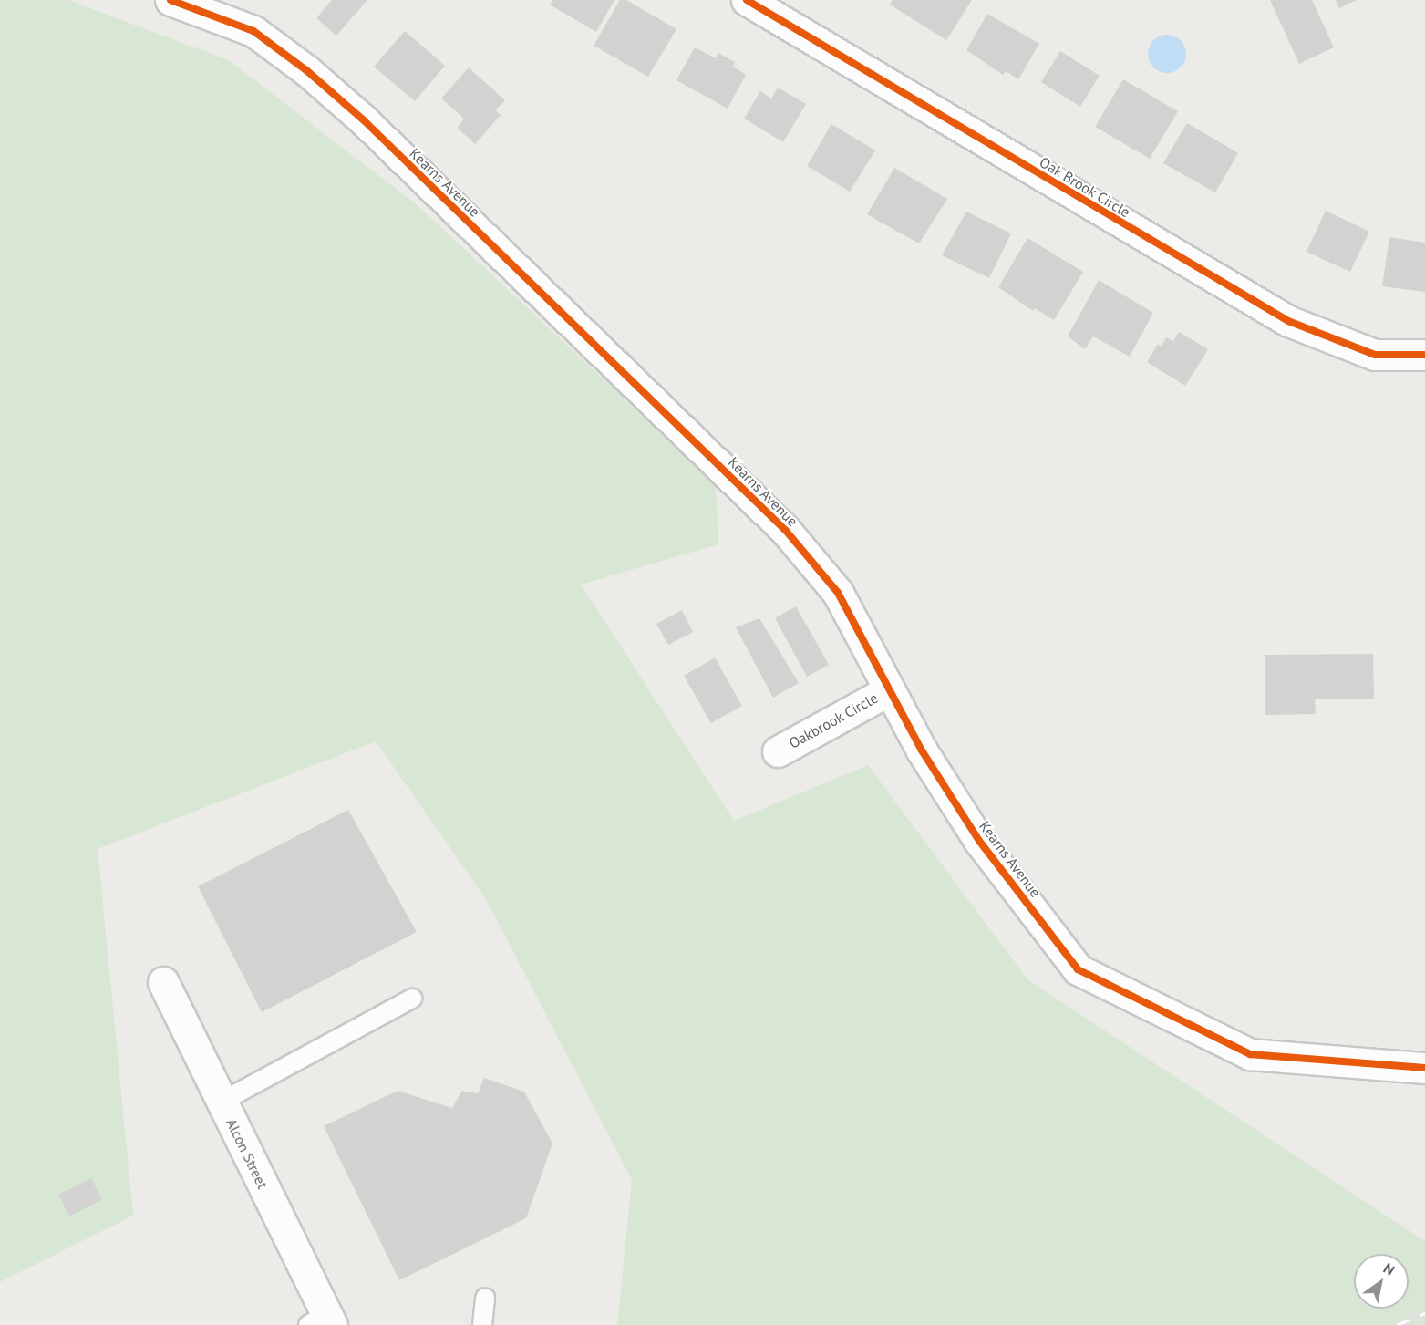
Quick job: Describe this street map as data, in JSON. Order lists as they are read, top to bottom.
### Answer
{
  "streets": {
    "street": [
      "Kearns Avenue",
      "Oak Brook Circle",
      "Oakbrook Circle",
      "Alcon Street"
    ]
  },
  "crossings": [
    ["Kearns Avenue", "Oakbrook Circle"]
  ],
  "north": "top right"
}
